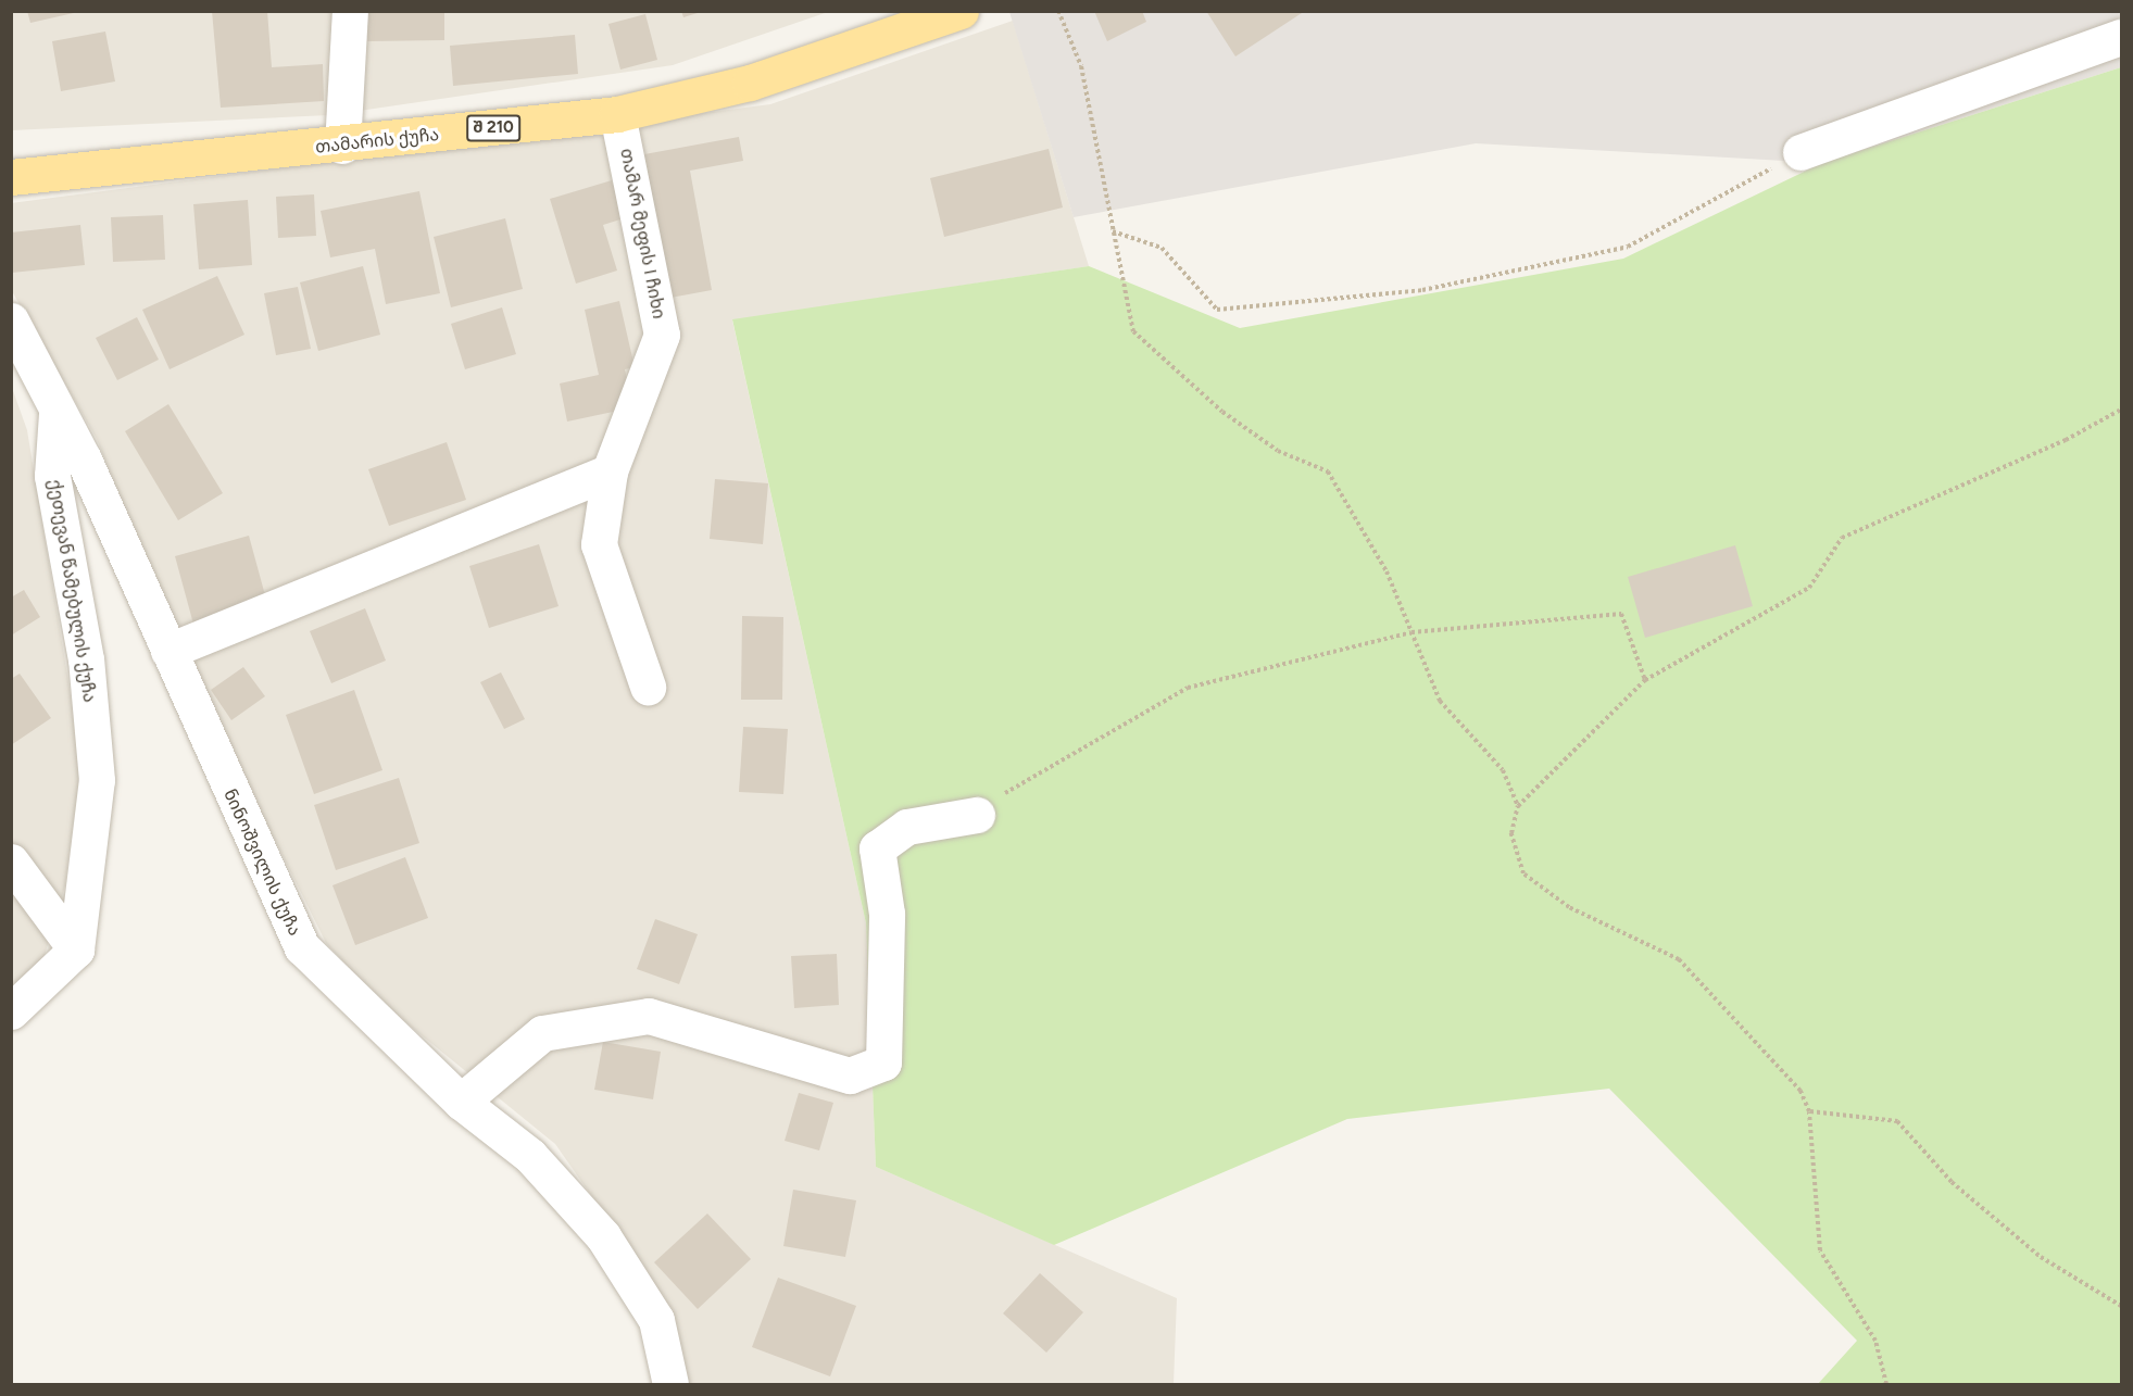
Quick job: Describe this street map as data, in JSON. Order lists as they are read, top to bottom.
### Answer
{
  "streets": {
    "main road": ["შ 210", "თამარის ქუჩა"],
    "street": ["თამარ მეფის I ჩიხი", "ქეთევან წამებულის ქუჩა", "ნინოშვილის ქუჩა"]
  },
  "crossings": [
    ["თამარის ქუჩა", "თამარ მეფის I ჩიხი"],
    ["ქეთევან წამებულის ქუჩა", "ნინოშვილის ქუჩა"]
  ]
}
